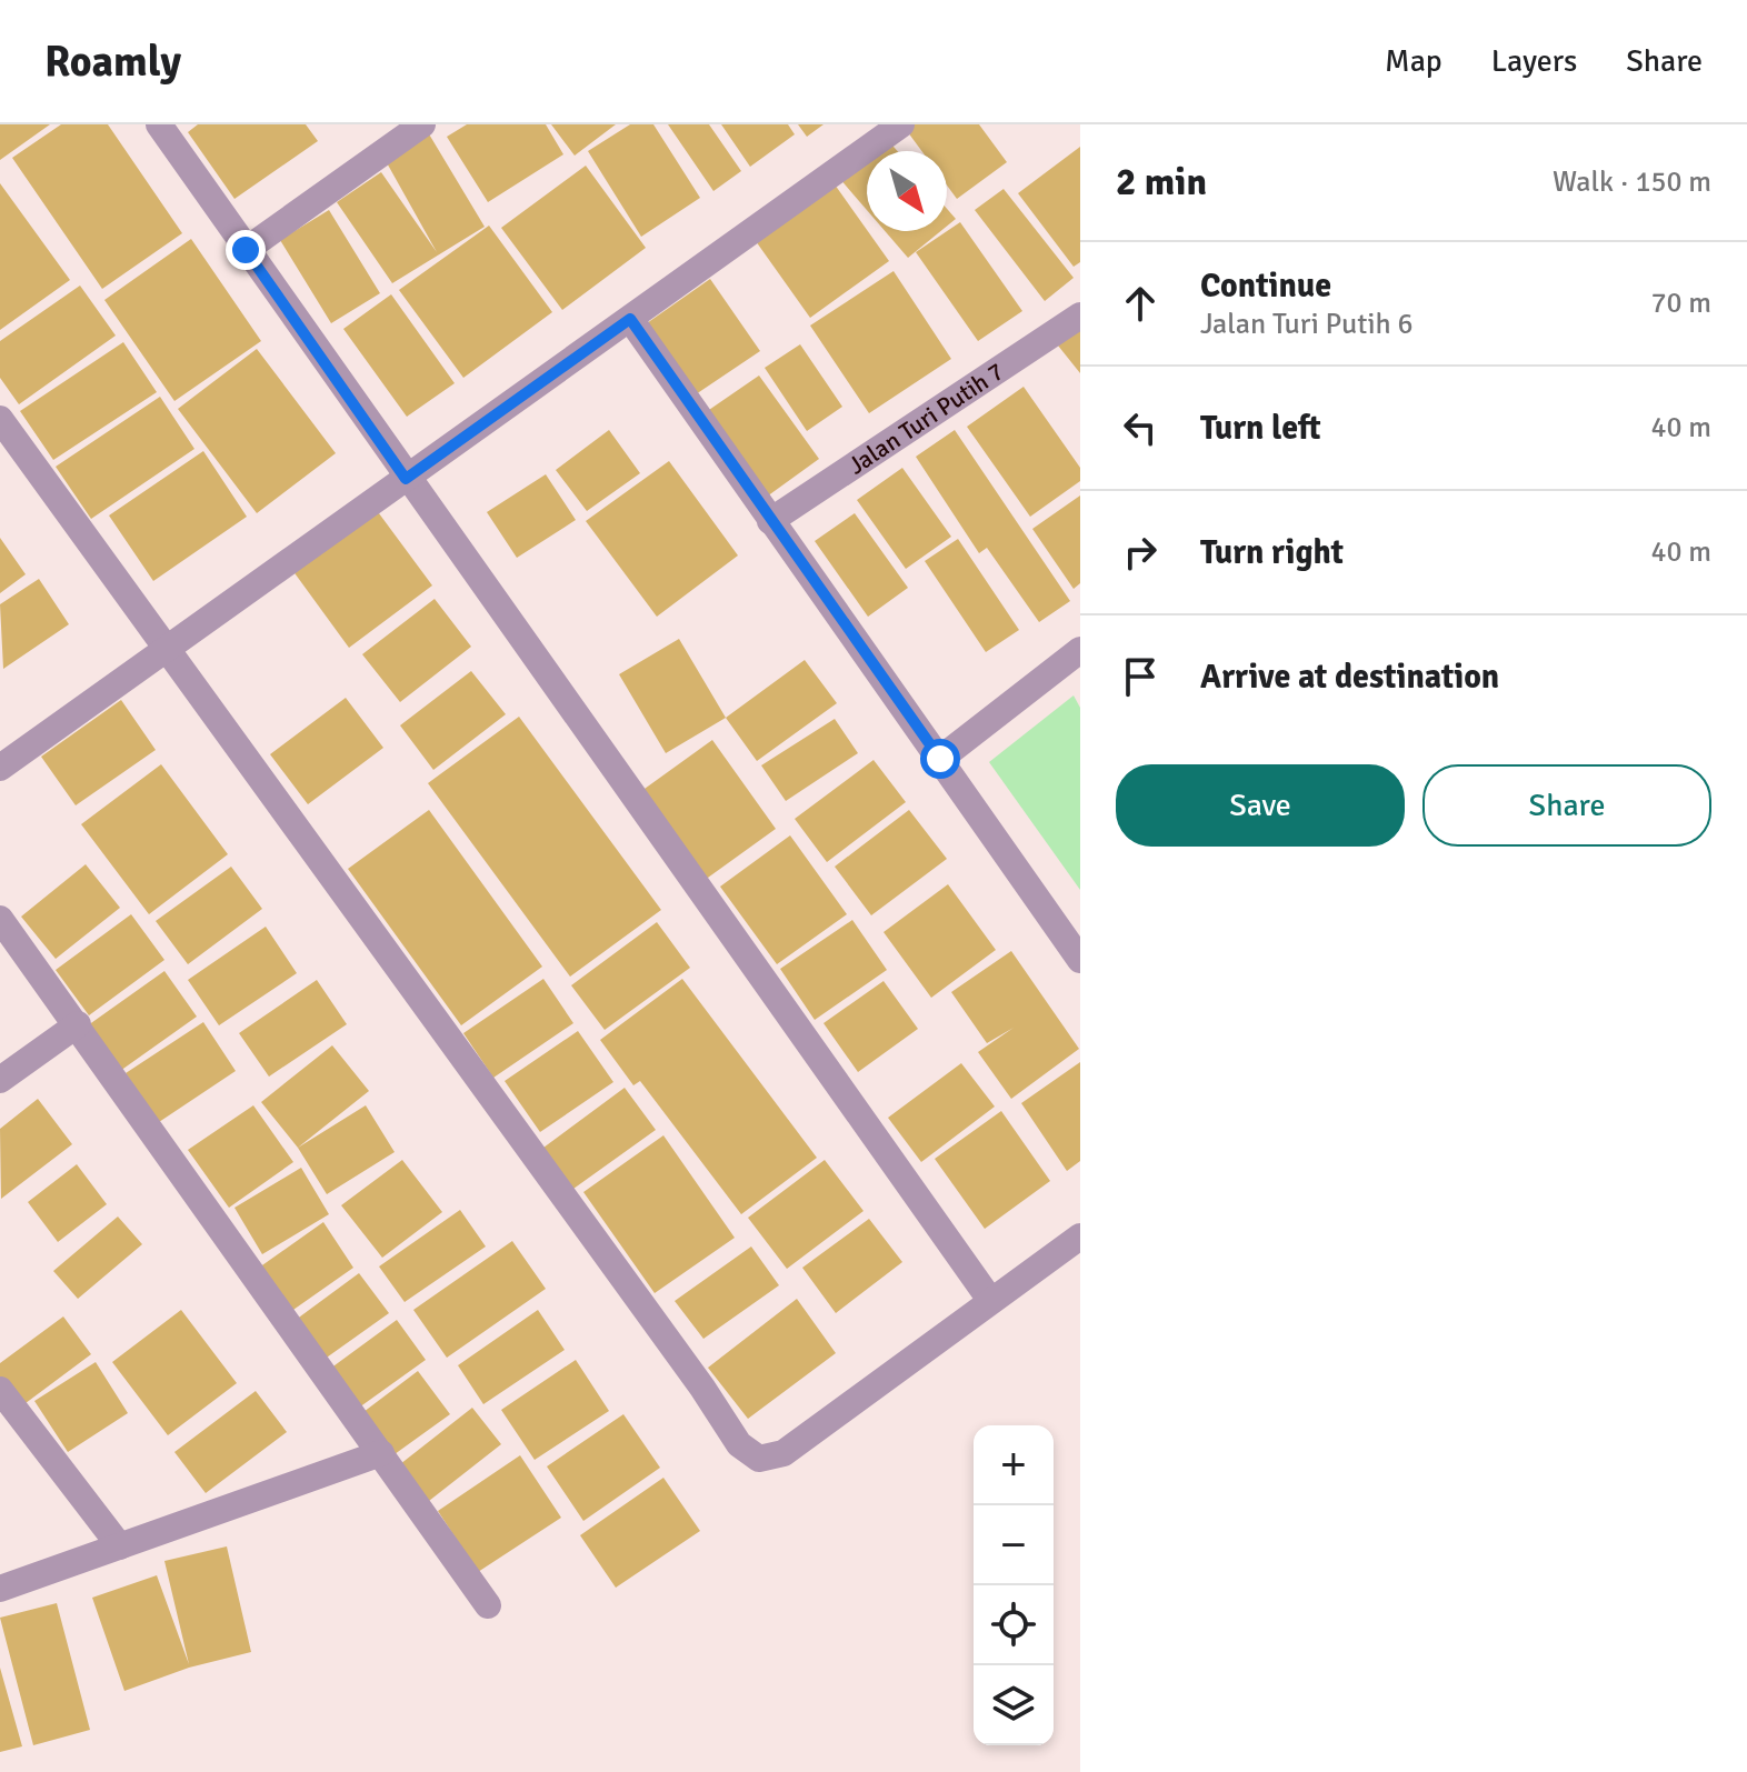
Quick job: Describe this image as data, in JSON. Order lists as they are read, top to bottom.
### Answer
{
  "streets": {
    "street": ["Jalan Turi Putih 7"]
  },
  "north": "bottom right",
  "page": {
    "header": "Roamly",
    "nav": ["Map", "Layers", "Share"],
    "heading": ["2 min", "Walk · 150 m"],
    "list": [
      ["Continue", "Jalan Turi Putih 6", "70 m"],
      ["Turn left", "40 m"],
      ["Turn right", "40 m"],
      "Arrive at destination"
    ],
    "buttons": ["Save", "Share"],
    "map_buttons": ["+", "−"]
  }
}
